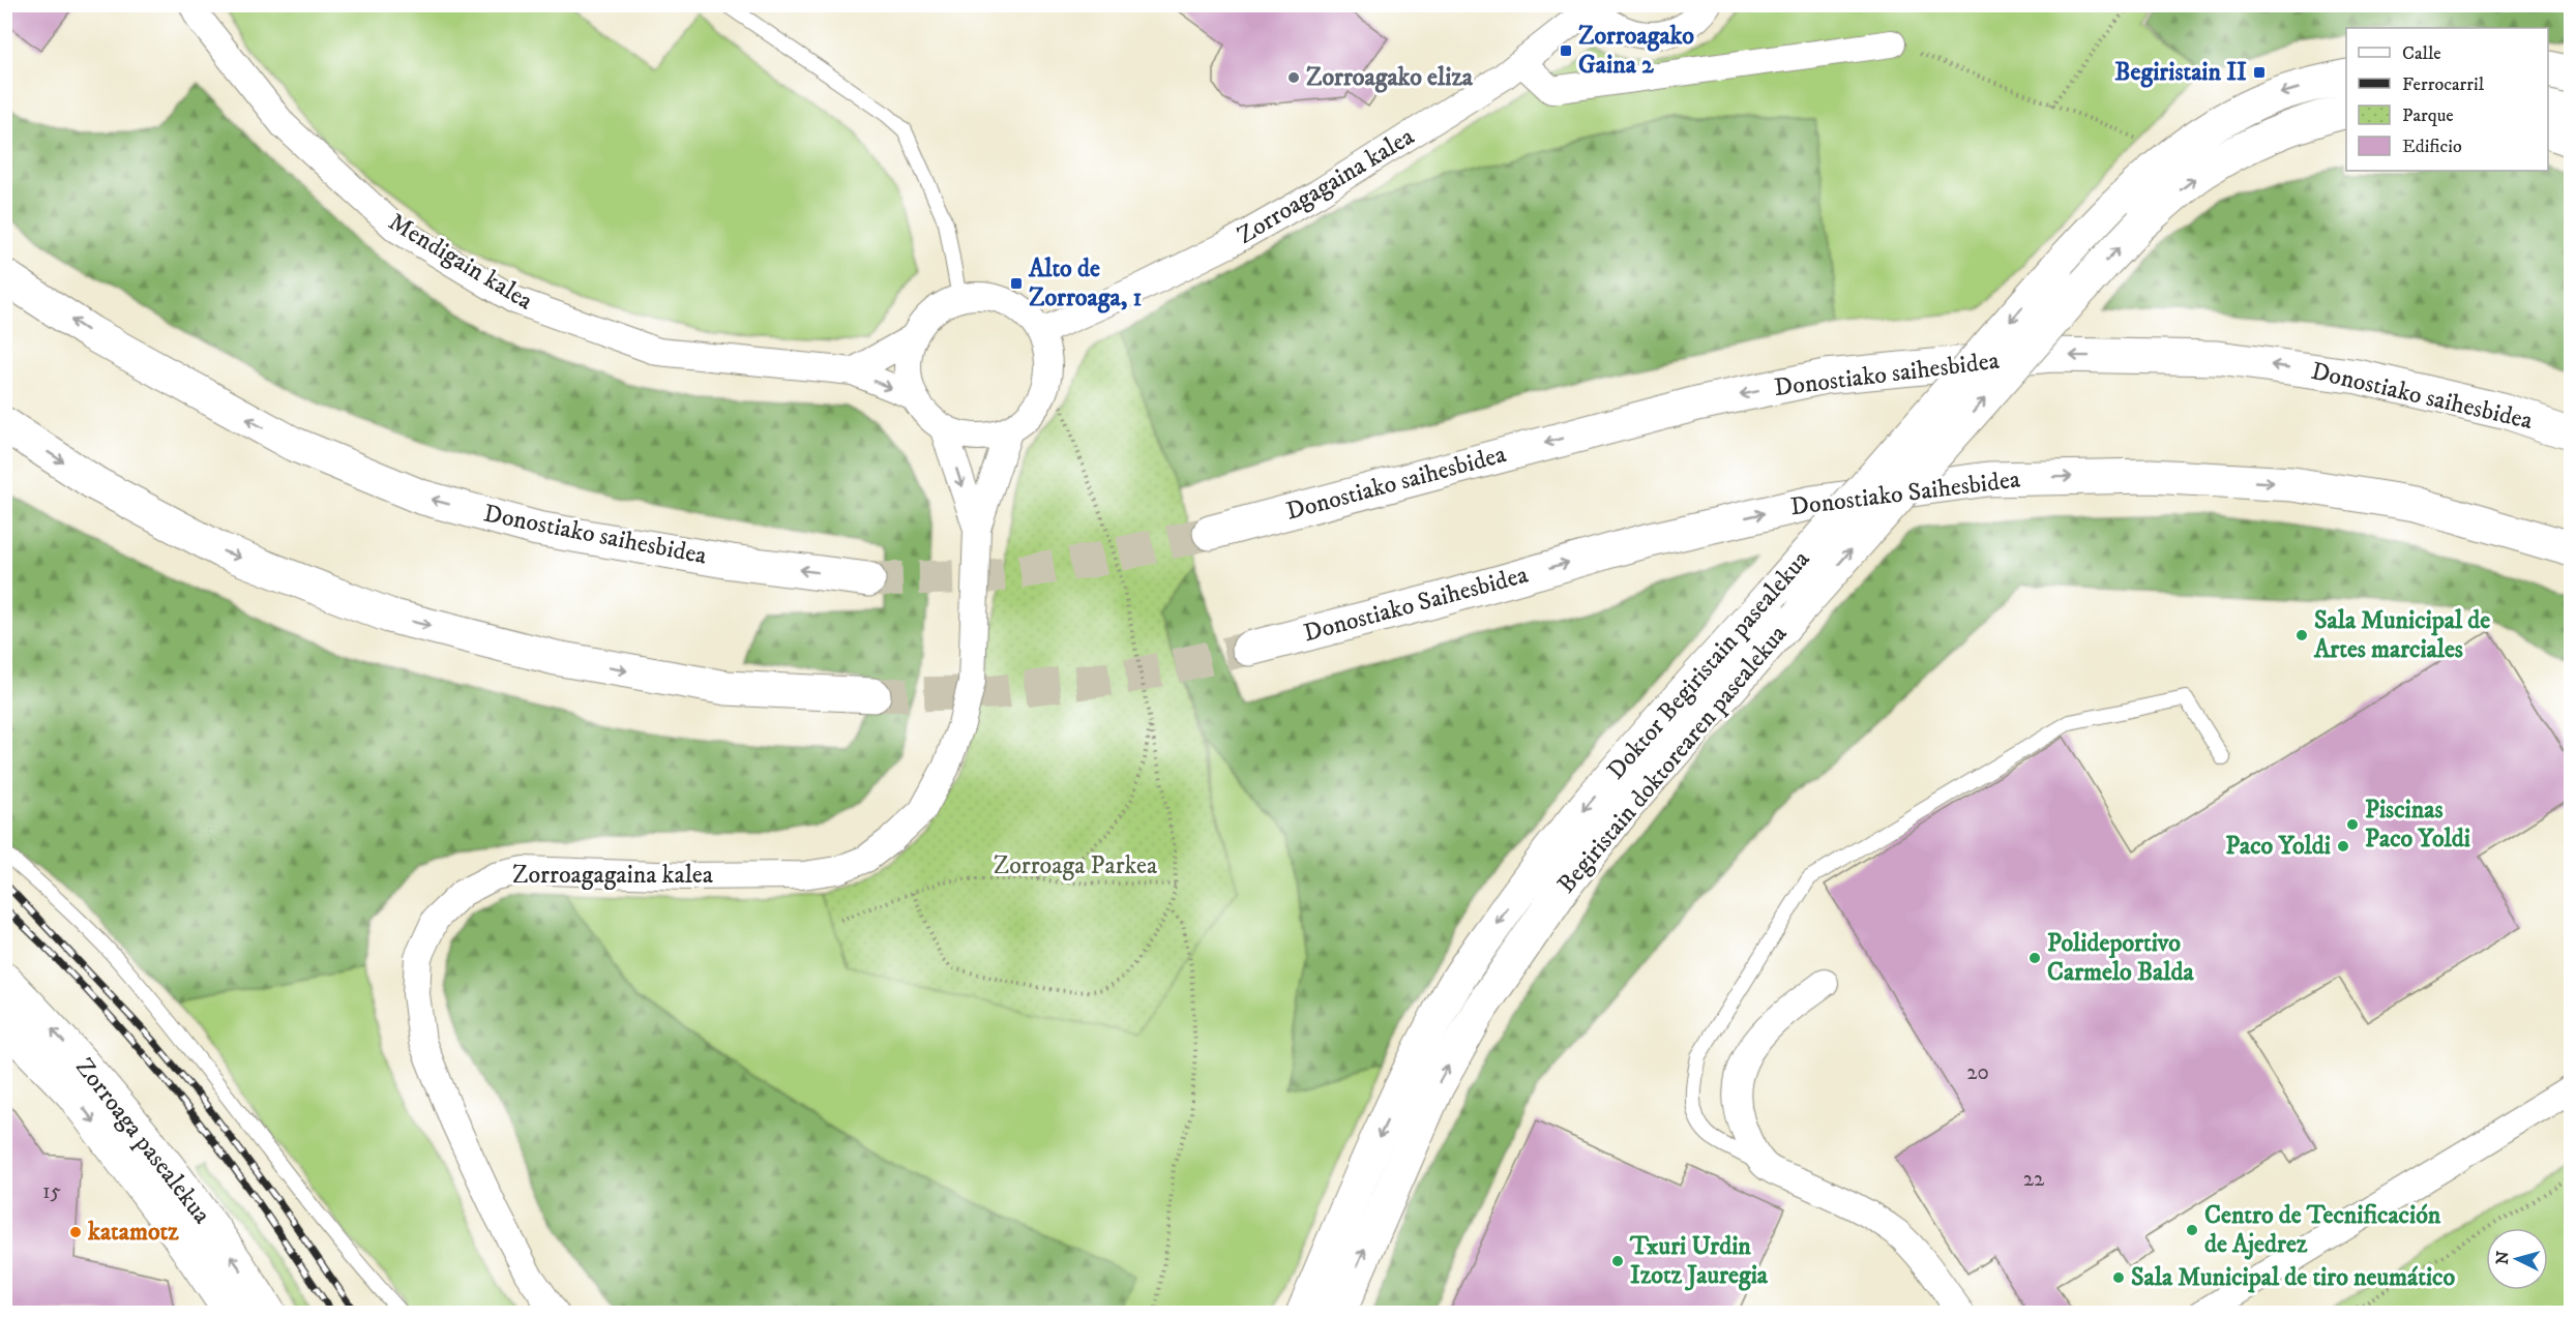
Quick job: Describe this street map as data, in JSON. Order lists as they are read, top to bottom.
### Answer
{
  "streets": {
    "main road": [
      "Donostiako saihesbidea",
      "Donostiako Saihesbidea",
      "Doktor Begiristain pasealekua",
      "Begiristain doktorearen pasealekua",
      "Zorroaga pasealekua"
    ],
    "street": ["Zorroagagaina kalea", "Mendigain kalea"]
  },
  "crossings": [
    ["Zorroagagaina kalea", "Mendigain kalea"],
    ["Doktor Begiristain pasealekua", "Begiristain doktorearen pasealekua"]
  ],
  "one_way": ["Donostiako Saihesbidea"],
  "parks": ["Zorroaga Parkea"],
  "places": {
    "transit": ["Zorroagako Gaina 2", "Begiristain II", "Alto de Zorroaga, 1"],
    "other": [
      "Zorroagako eliza",
      "Sala Municipal de Artes marciales",
      "Piscinas Paco Yoldi",
      "Paco Yoldi",
      "Polideportivo Carmelo Balda",
      "Centro de Tecnificación de Ajedrez",
      "katamotz",
      "Txuri Urdin Izotz Jauregia",
      "Sala Municipal de tiro neumático"
    ]
  },
  "house_numbers": ["20", "22", "15"],
  "legend": [
    "Calle",
    "Ferrocarril",
    "Parque",
    "Edificio"
  ],
  "north": "left"
}
